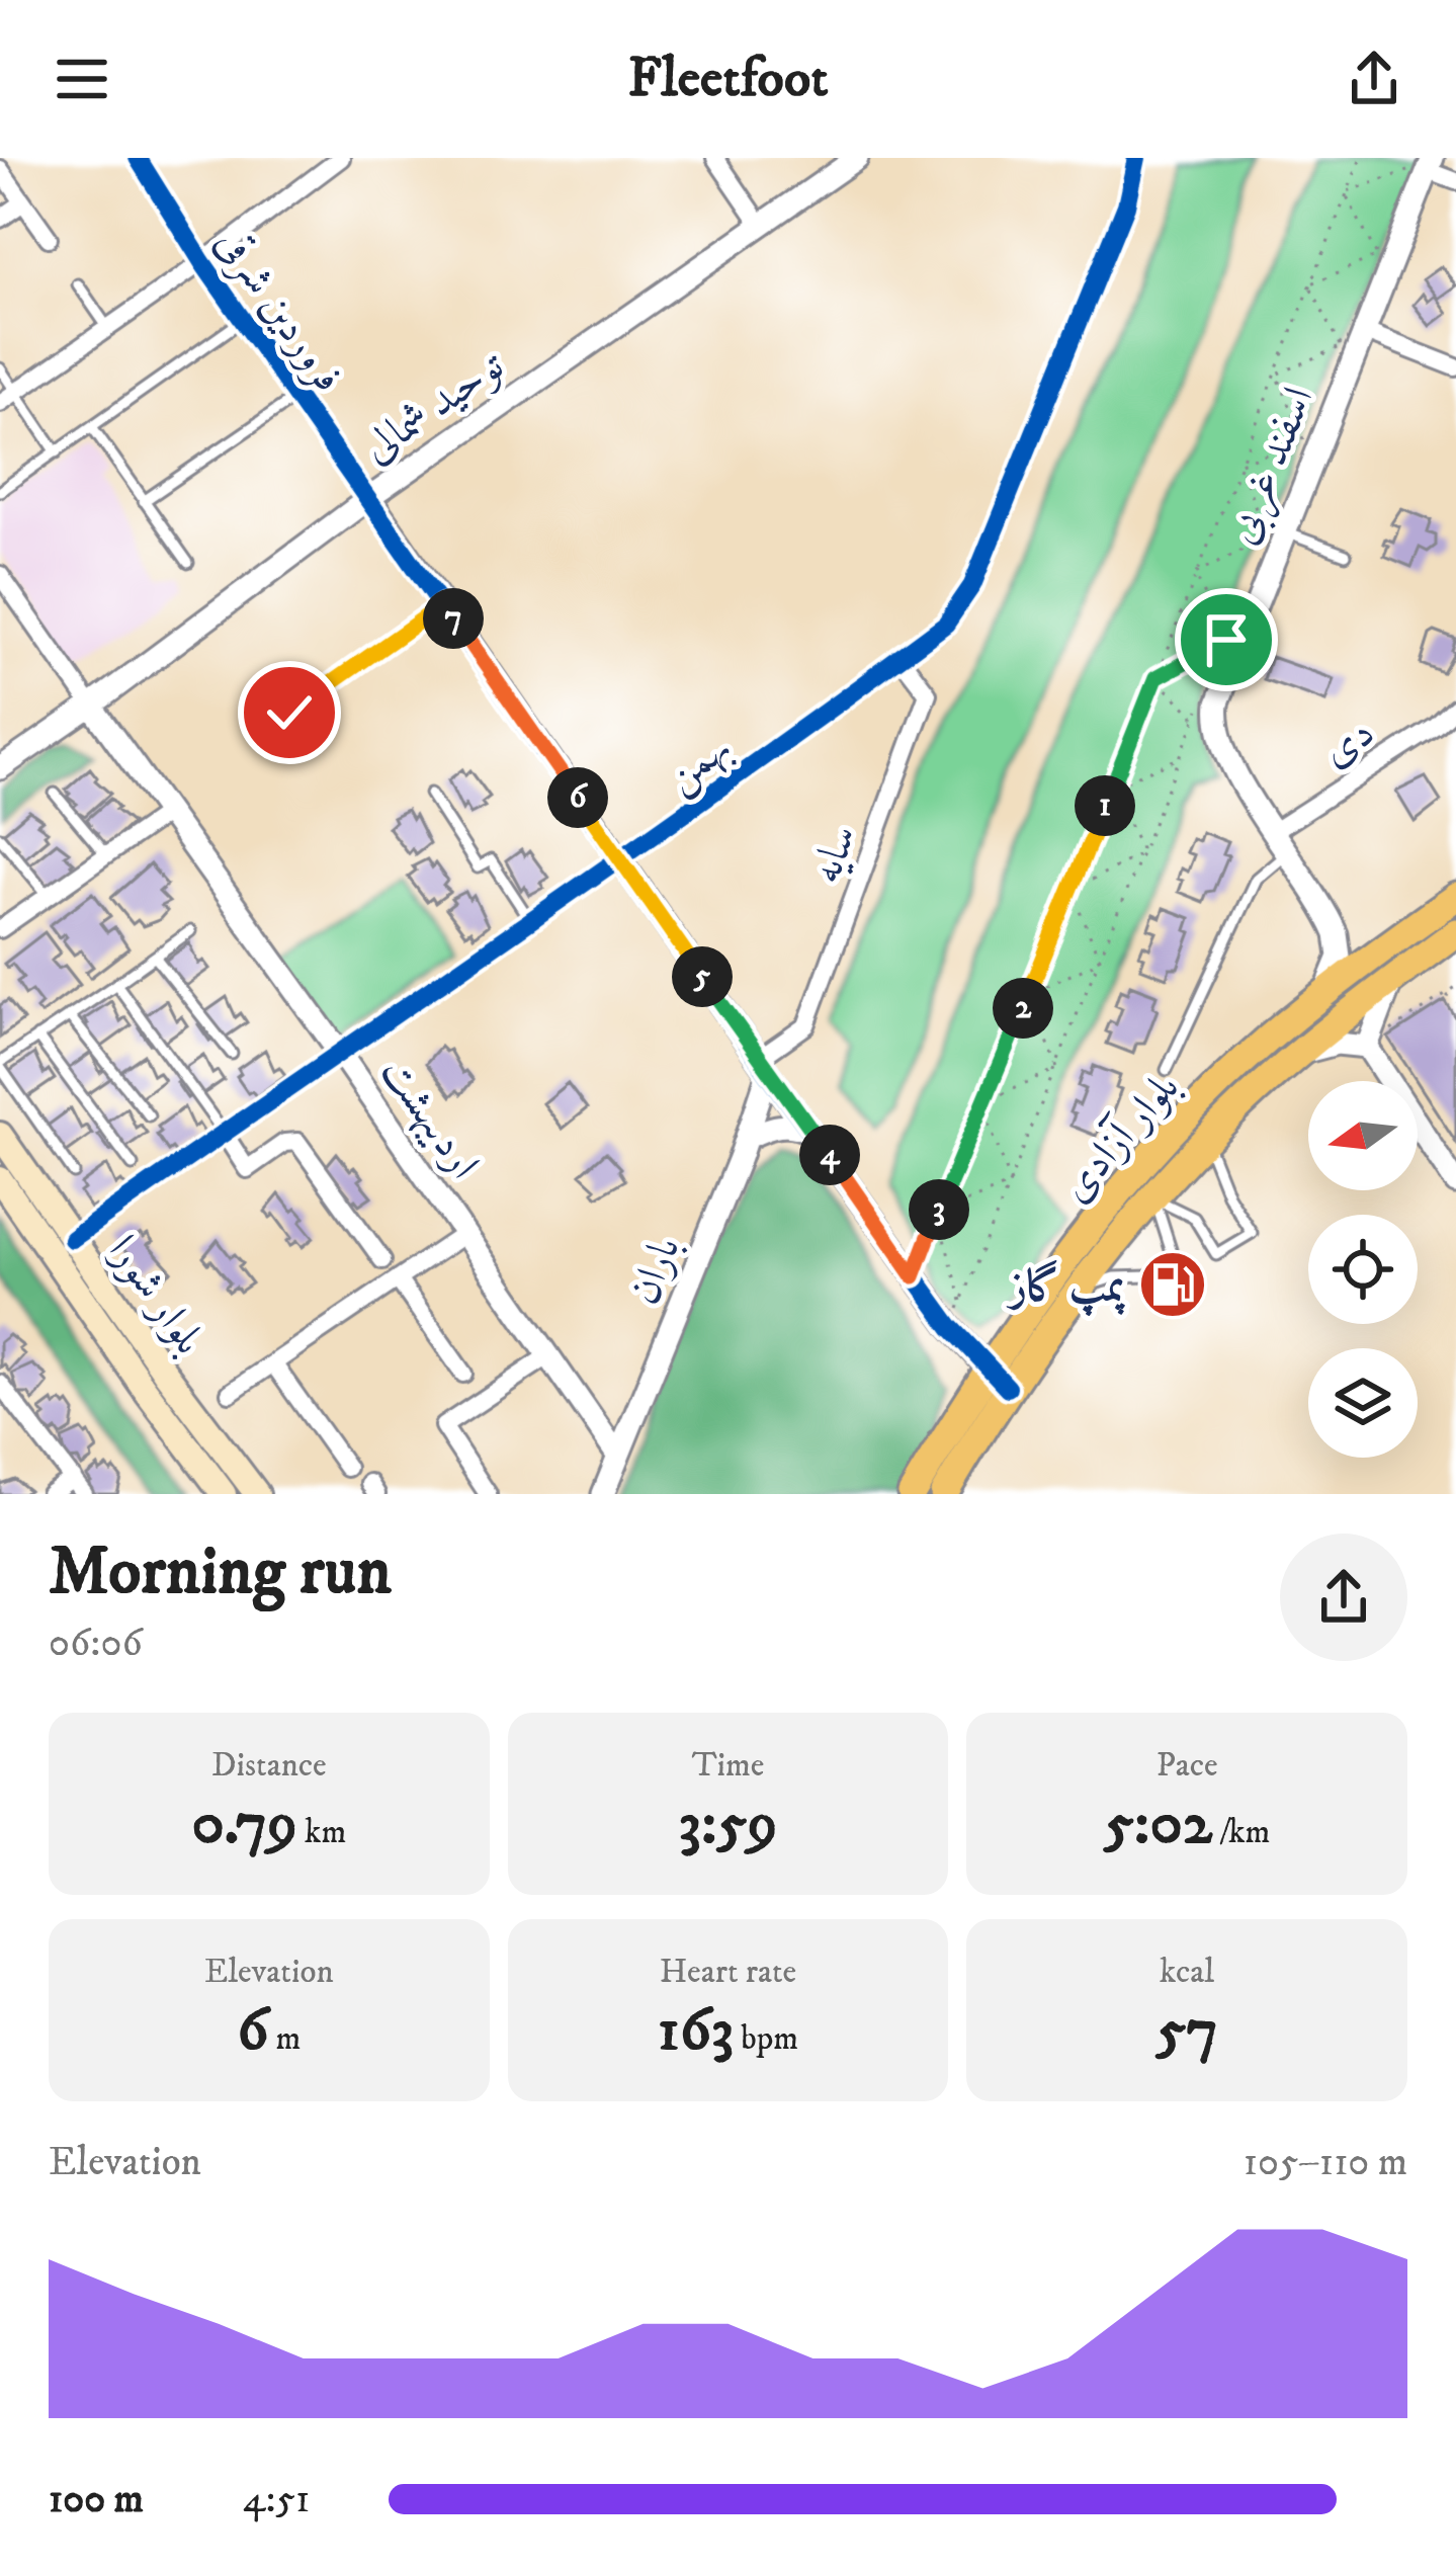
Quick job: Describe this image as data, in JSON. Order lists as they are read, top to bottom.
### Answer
{
  "streets": {
    "main road": ["بلوار آزادی", "بلوار شورا"],
    "street": [
      "فروردین شرقی",
      "توحید شمالی",
      "اسفند غربی",
      "دی",
      "بهمن",
      "سایه",
      "اردیبهشت",
      "باران"
    ]
  },
  "crossings": [
    ["فروردین شرقی", "توحید شمالی"],
    ["توحید شمالی", "اردیبهشت"],
    ["اسفند غربی", "دی"],
    ["بهمن", "سایه"],
    ["بهمن", "اردیبهشت"],
    ["بهمن", "بلوار شورا"],
    ["سایه", "باران"],
    ["اردیبهشت", "باران"]
  ],
  "places": {
    "fuel station": ["پمپ گاز"]
  },
  "north": "left",
  "page": {
    "header": "Fleetfoot",
    "pins": [
      "7",
      "6",
      "1",
      "5",
      "2",
      "4",
      "3"
    ],
    "heading": ["Morning run", "06:06"],
    "stats": [
      ["Distance", "0.79 km"],
      ["Time", "3:59"],
      ["Pace", "5:02 /km"],
      ["Elevation", "6 m"],
      ["Heart rate", "163 bpm"],
      ["kcal", "57"]
    ],
    "chart": ["Elevation", "105–110 m"],
    "list": [
      {
        "name": "100 m",
        "note": "4:51"
      }
    ]
  }
}
